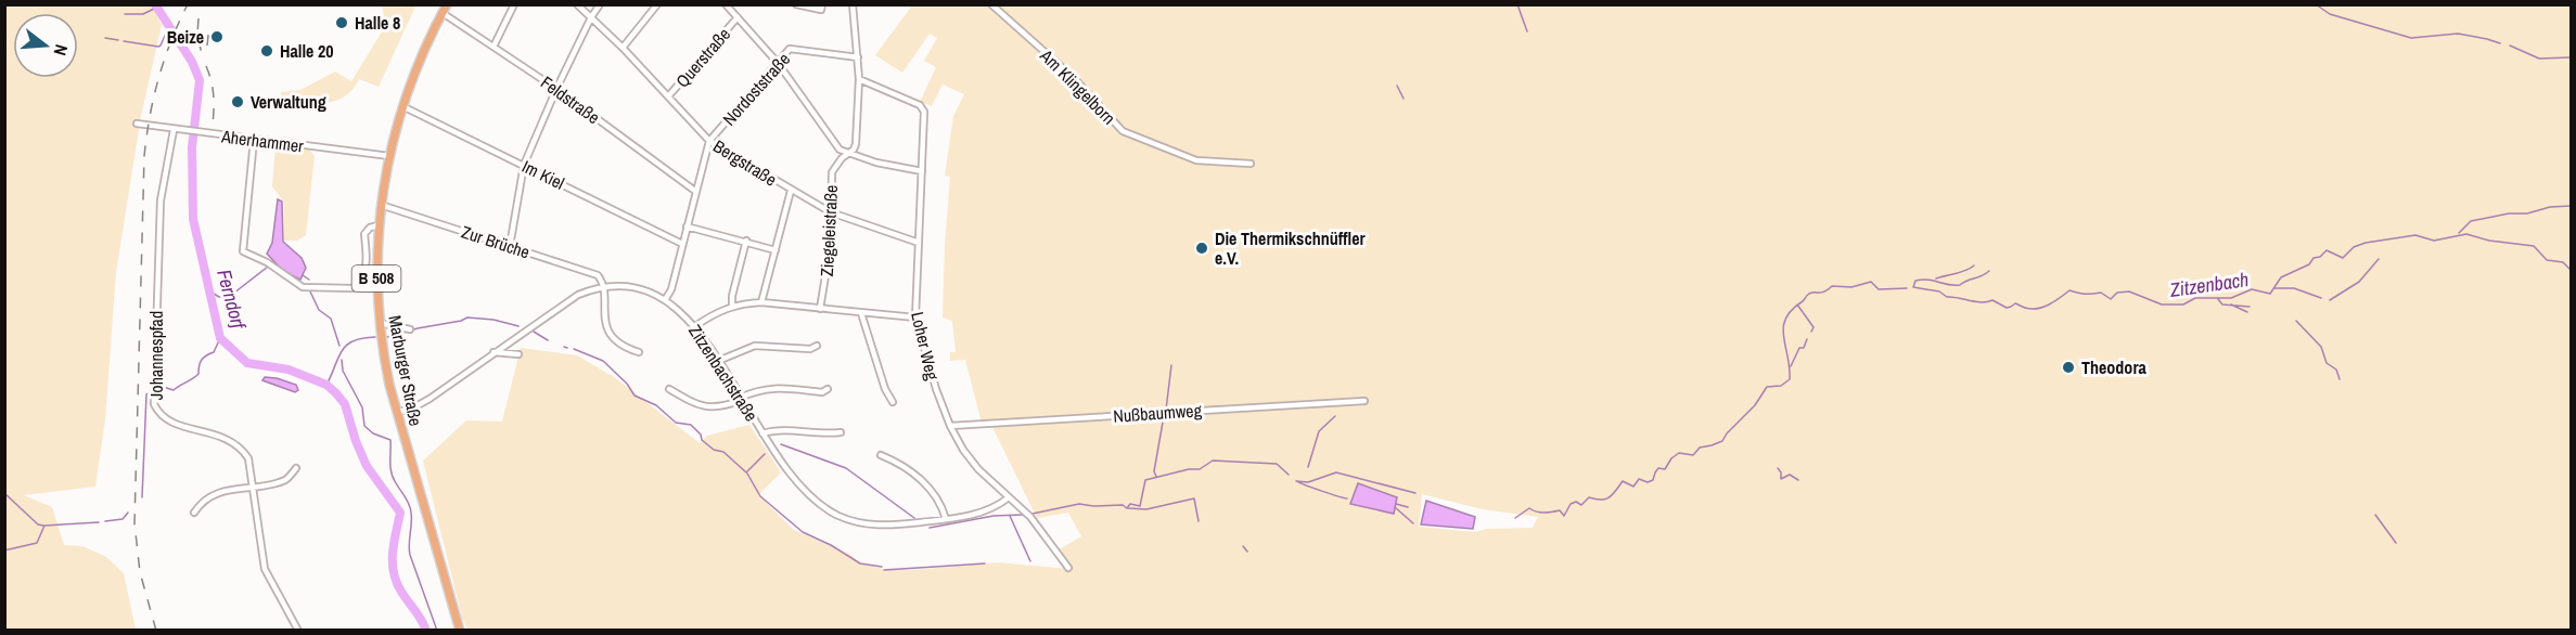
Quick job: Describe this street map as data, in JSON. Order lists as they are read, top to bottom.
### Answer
{
  "streets": {
    "main road": ["B 508", "Marburger Straße"],
    "street": [
      "Querstraße",
      "Am Klingelborn",
      "Nordoststraße",
      "Feldstraße",
      "Aherhammer",
      "Bergstraße",
      "Im Kiel",
      "Ziegeleistraße",
      "Zur Brüche",
      "Loher Weg",
      "Johannespfad",
      "Zitzenbachstraße",
      "Nußbaumweg"
    ]
  },
  "crossings": [
    ["Querstraße", "Bergstraße"],
    ["Nordoststraße", "Feldstraße"],
    ["Nordoststraße", "Bergstraße"],
    ["Nordoststraße", "Im Kiel"],
    ["Nordoststraße", "Ziegeleistraße"],
    ["Nordoststraße", "Zitzenbachstraße"],
    ["Feldstraße", "Marburger Straße"],
    ["Aherhammer", "Johannespfad"],
    ["Aherhammer", "Marburger Straße"],
    ["Bergstraße", "Ziegeleistraße"],
    ["Bergstraße", "Loher Weg"],
    ["Im Kiel", "Marburger Straße"],
    ["Ziegeleistraße", "Loher Weg"],
    ["Zur Brüche", "Marburger Straße"],
    ["Zur Brüche", "Zitzenbachstraße"],
    ["Loher Weg", "Zitzenbachstraße"],
    ["Loher Weg", "Nußbaumweg"],
    ["Marburger Straße", "Zitzenbachstraße"]
  ],
  "water": ["Zitzenbach", "Ferndorf"],
  "places": [
    "Halle 8",
    "Beize",
    "Halle 20",
    "Verwaltung",
    "Die Thermikschnüffler e.V.",
    "Theodora"
  ],
  "north": "right"
}
